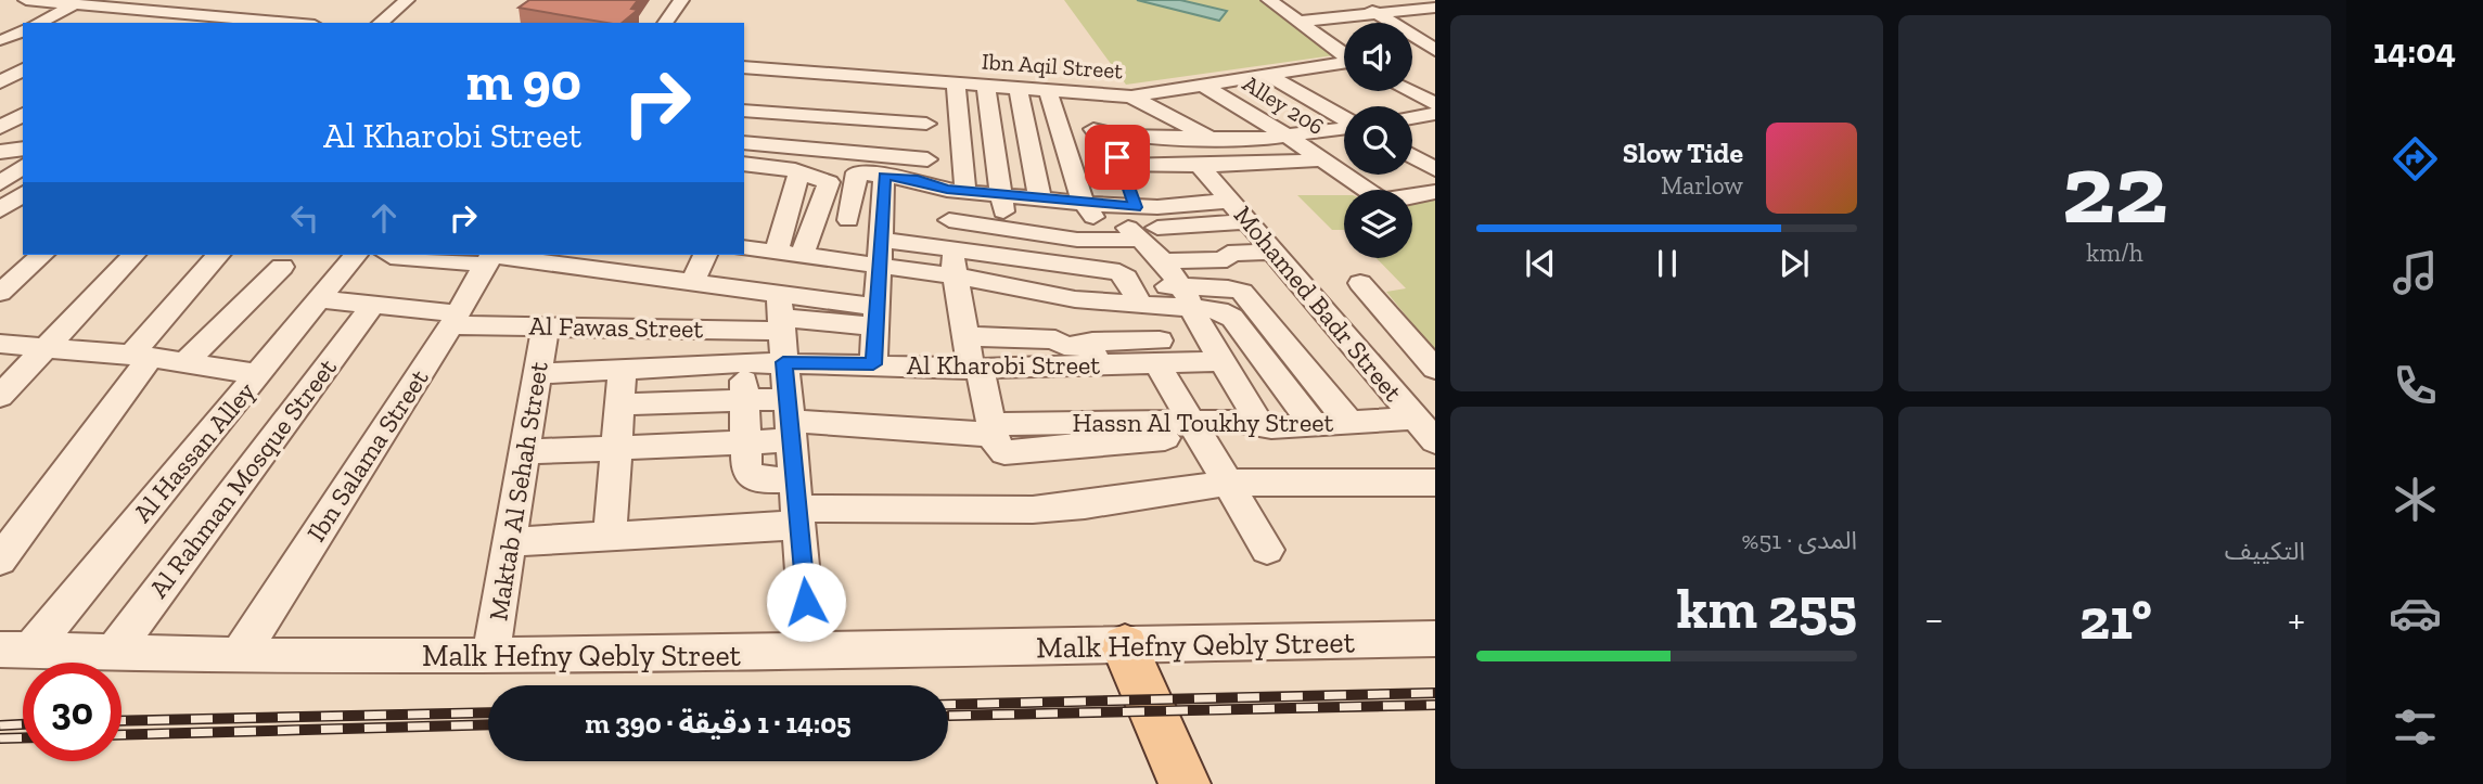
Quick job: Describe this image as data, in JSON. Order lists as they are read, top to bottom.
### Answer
{
  "streets": {
    "street": [
      "Ibn Aqil Street",
      "Alley 206",
      "Mohamed Badr Street",
      "Al Fawas Street",
      "Al Kharobi Street",
      "Hassn Al Toukhy Street",
      "Al Hassan Alley",
      "Ibn Salama Street",
      "Al Rahman Mosque Street",
      "Maktab Al Sehah Street",
      "Malk Hefny Qebly Street"
    ]
  },
  "crossings": [
    ["Ibn Aqil Street", "Alley 206"],
    ["Mohamed Badr Street", "Hassn Al Toukhy Street"],
    ["Al Fawas Street", "Al Hassan Alley"],
    ["Al Fawas Street", "Ibn Salama Street"],
    ["Al Fawas Street", "Al Rahman Mosque Street"],
    ["Al Fawas Street", "Maktab Al Sehah Street"],
    ["Al Kharobi Street", "Maktab Al Sehah Street"],
    ["Al Hassan Alley", "Malk Hefny Qebly Street"],
    ["Ibn Salama Street", "Malk Hefny Qebly Street"],
    ["Al Rahman Mosque Street", "Malk Hefny Qebly Street"],
    ["Maktab Al Sehah Street", "Malk Hefny Qebly Street"]
  ],
  "page": {
    "tabs": "14:04",
    "tile": [
      ["22", "km/h"],
      "التكييف",
      ["المدى · 51%", "255 km"]
    ],
    "turn": ["90 m", "Al Kharobi Street"],
    "song": ["Slow Tide", "Marlow"],
    "heat": ["−", "21°", "+"],
    "limit": "30",
    "trip": "14:05 · 1 دقيقة · 390 m"
  }
}
